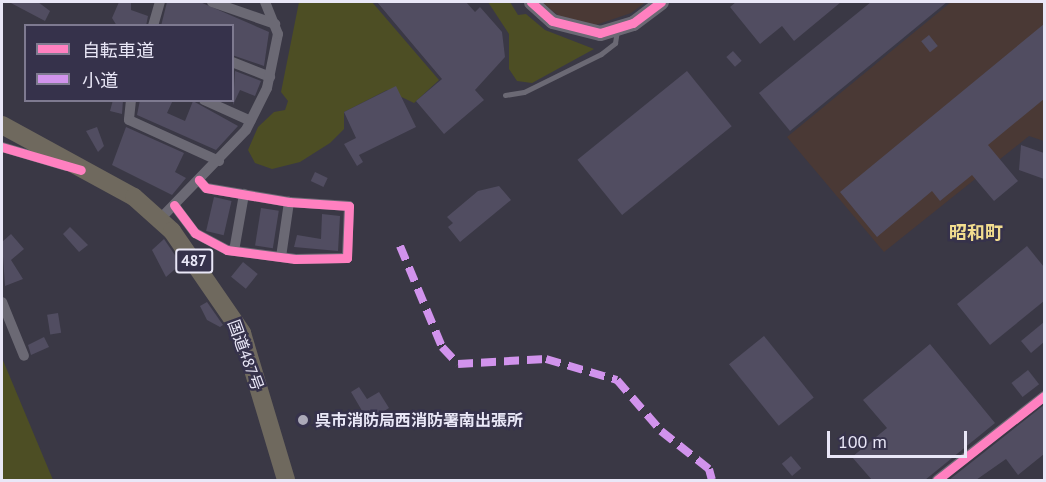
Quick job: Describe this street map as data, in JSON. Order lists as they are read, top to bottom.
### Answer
{
  "streets": {
    "highway": ["487", "国道487号"]
  },
  "districts": ["昭和町"],
  "places": ["呉市消防局西消防署南出張所"],
  "legend": ["自転車道", "小道"],
  "scale_bar": "100 m"
}
